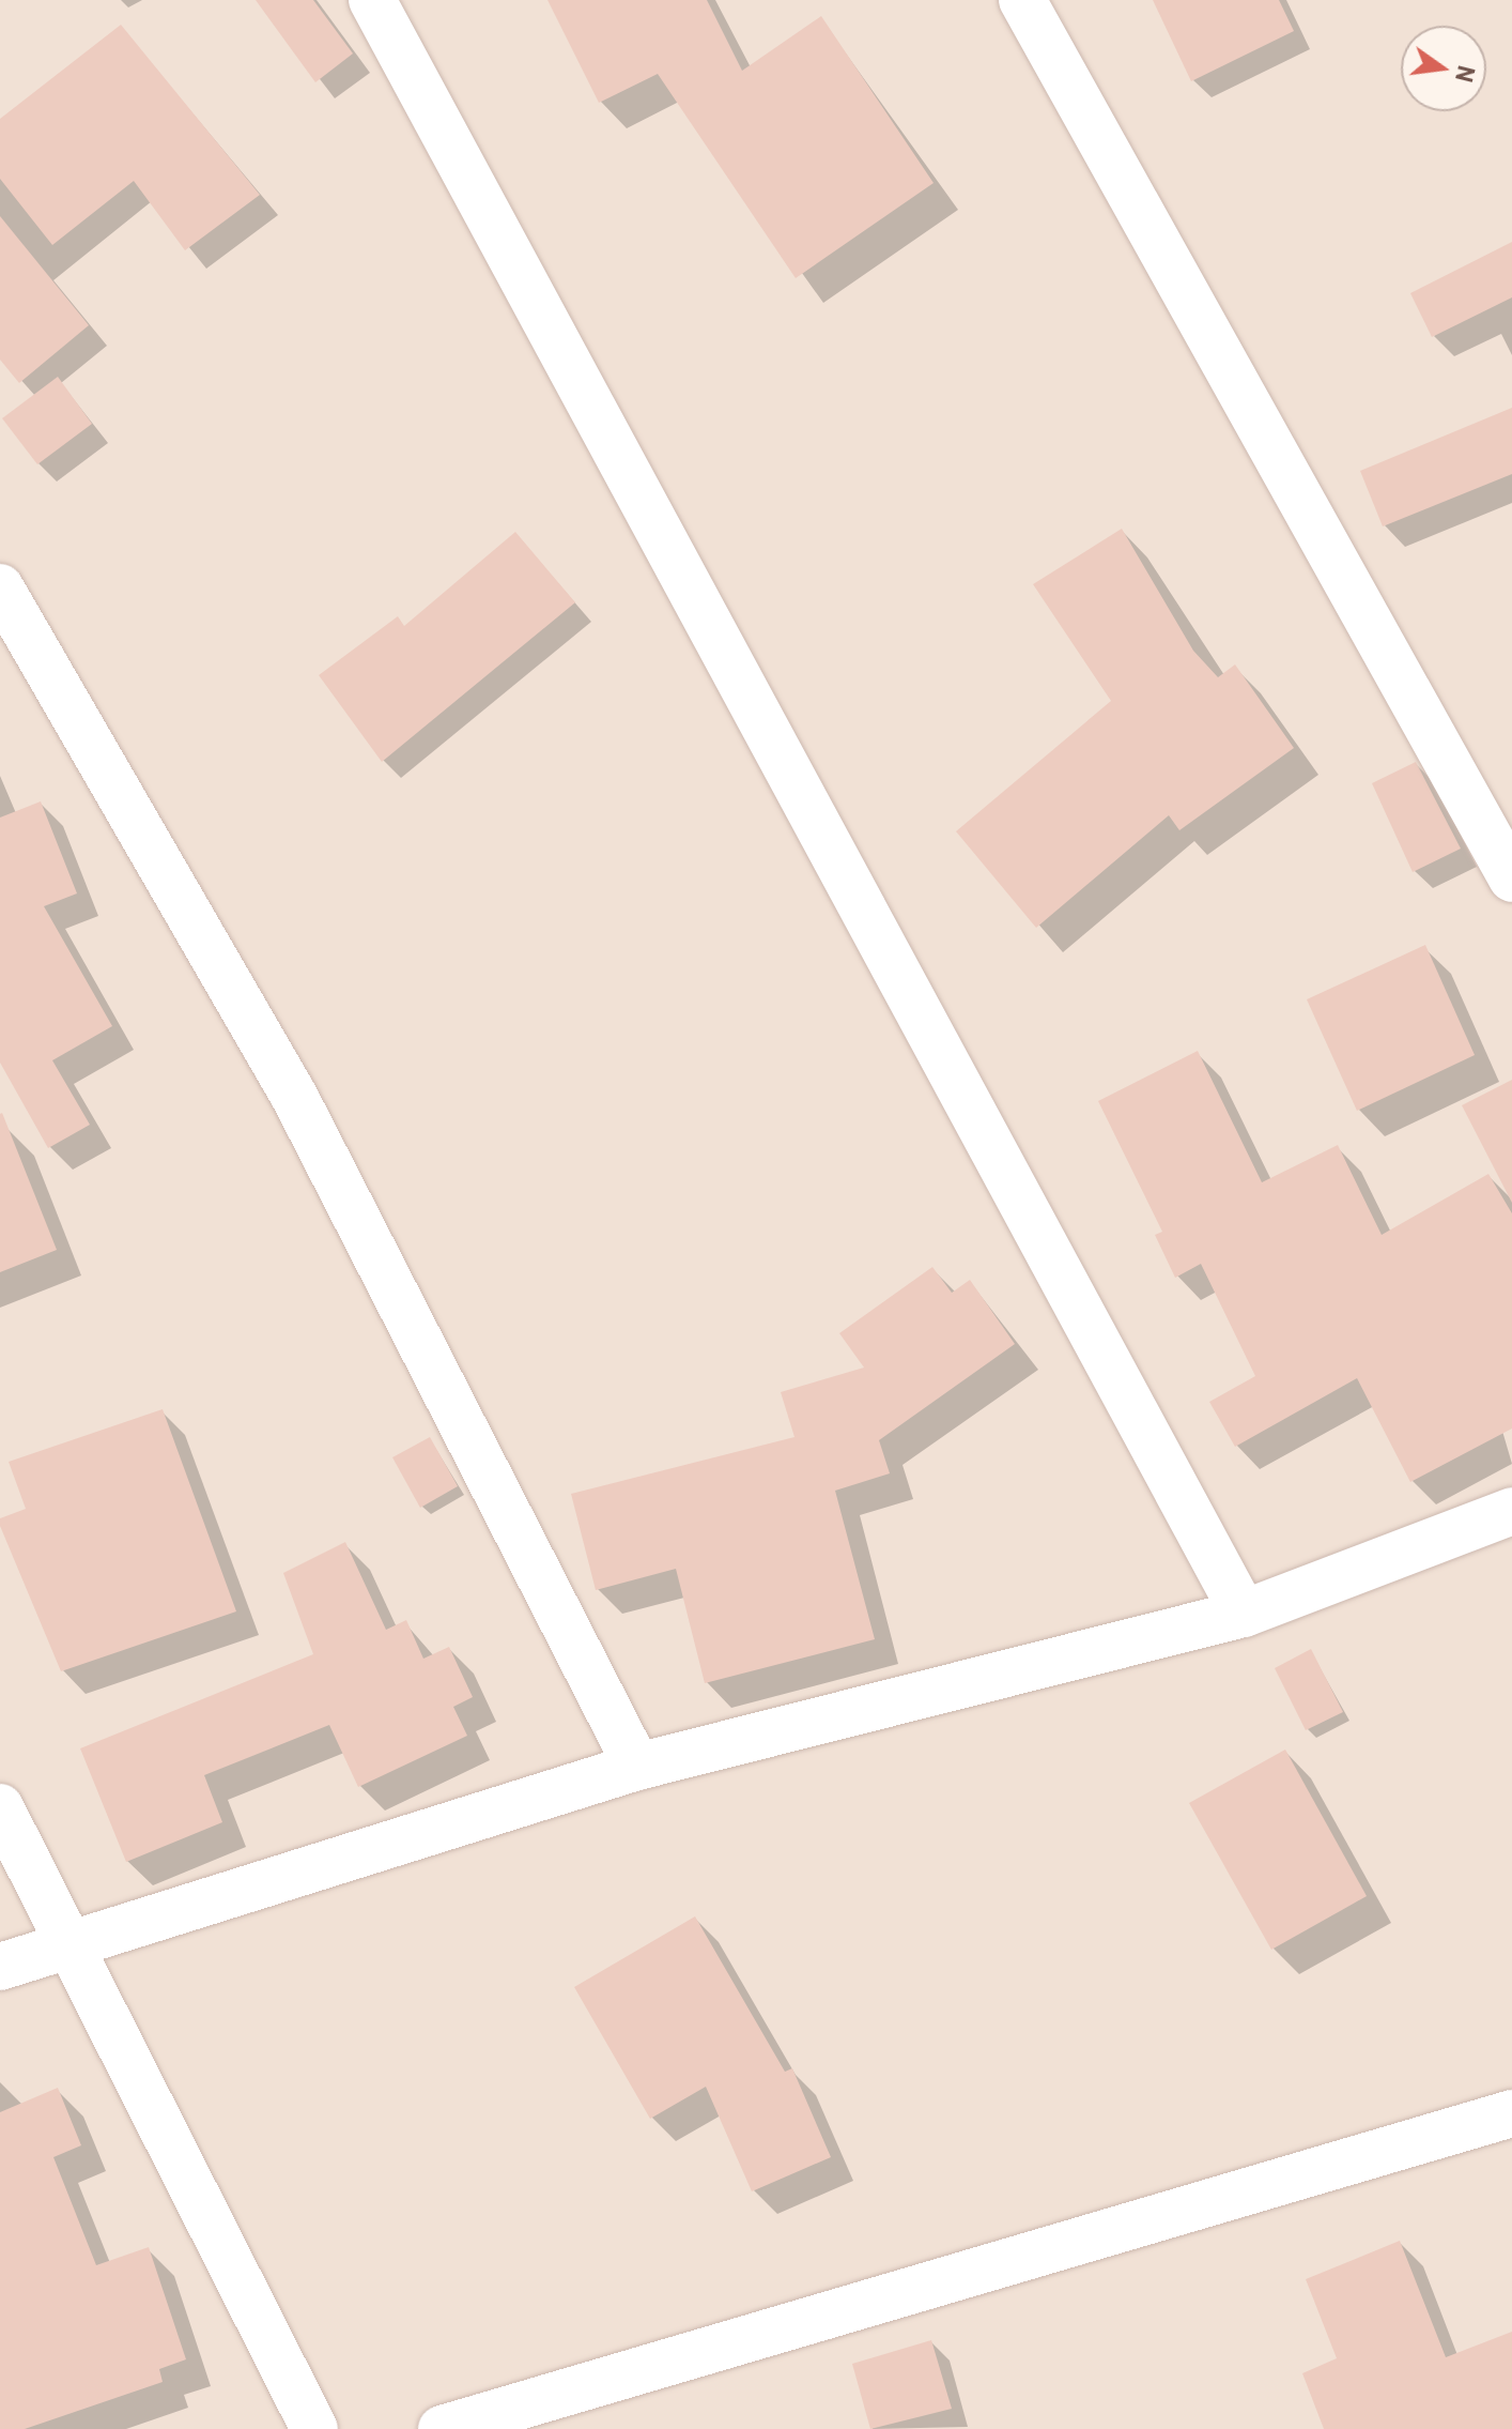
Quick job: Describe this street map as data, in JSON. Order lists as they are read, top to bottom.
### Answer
{
  "north": "right"
}
